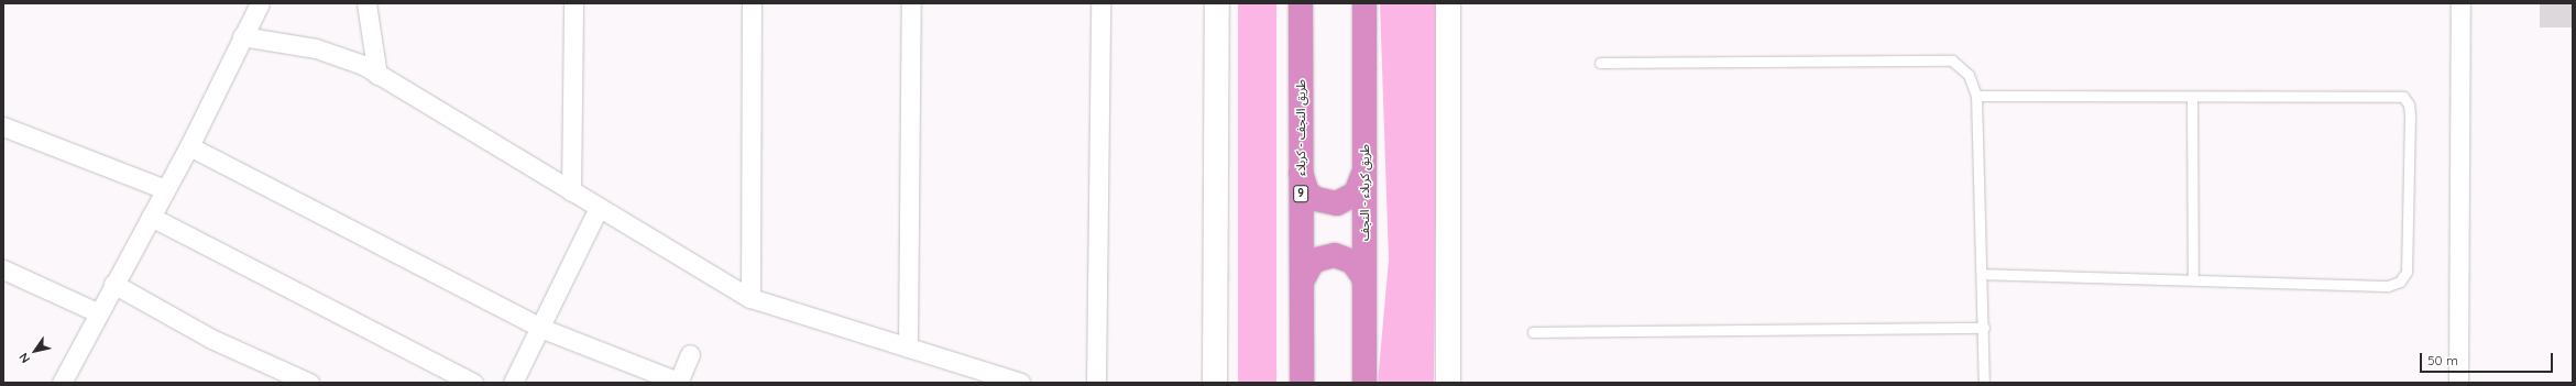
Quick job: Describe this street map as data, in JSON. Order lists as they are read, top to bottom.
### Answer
{
  "streets": {
    "highway": ["طريق النجف - كربلاء", "طريق كربلاء - النجف", "9"]
  },
  "scale_bar": "50 m",
  "north": "bottom left"
}
